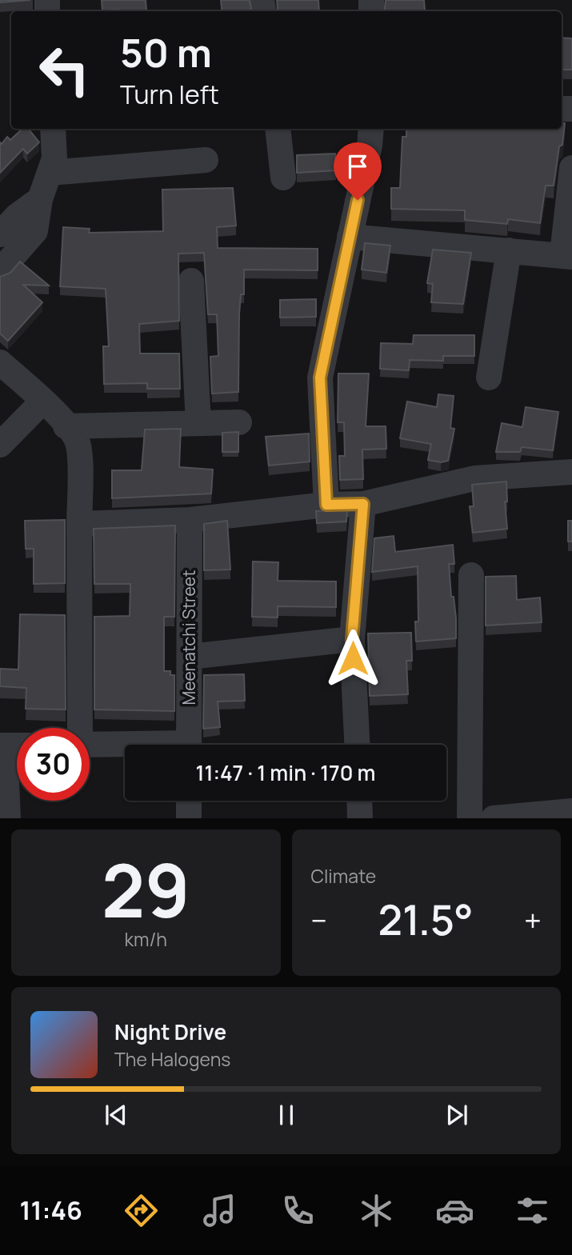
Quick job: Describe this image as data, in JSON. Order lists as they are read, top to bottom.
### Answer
{
  "streets": {
    "street": ["Meenatchi Street"]
  },
  "page": {
    "turn": ["50 m", "Turn left"],
    "limit": "30",
    "trip": "11:47 · 1 min · 170 m",
    "tile": [
      ["29", "km/h"],
      "Climate"
    ],
    "heat": ["−", "21.5°", "+"],
    "song": ["Night Drive", "The Halogens"],
    "tabs": "11:46"
  }
}
